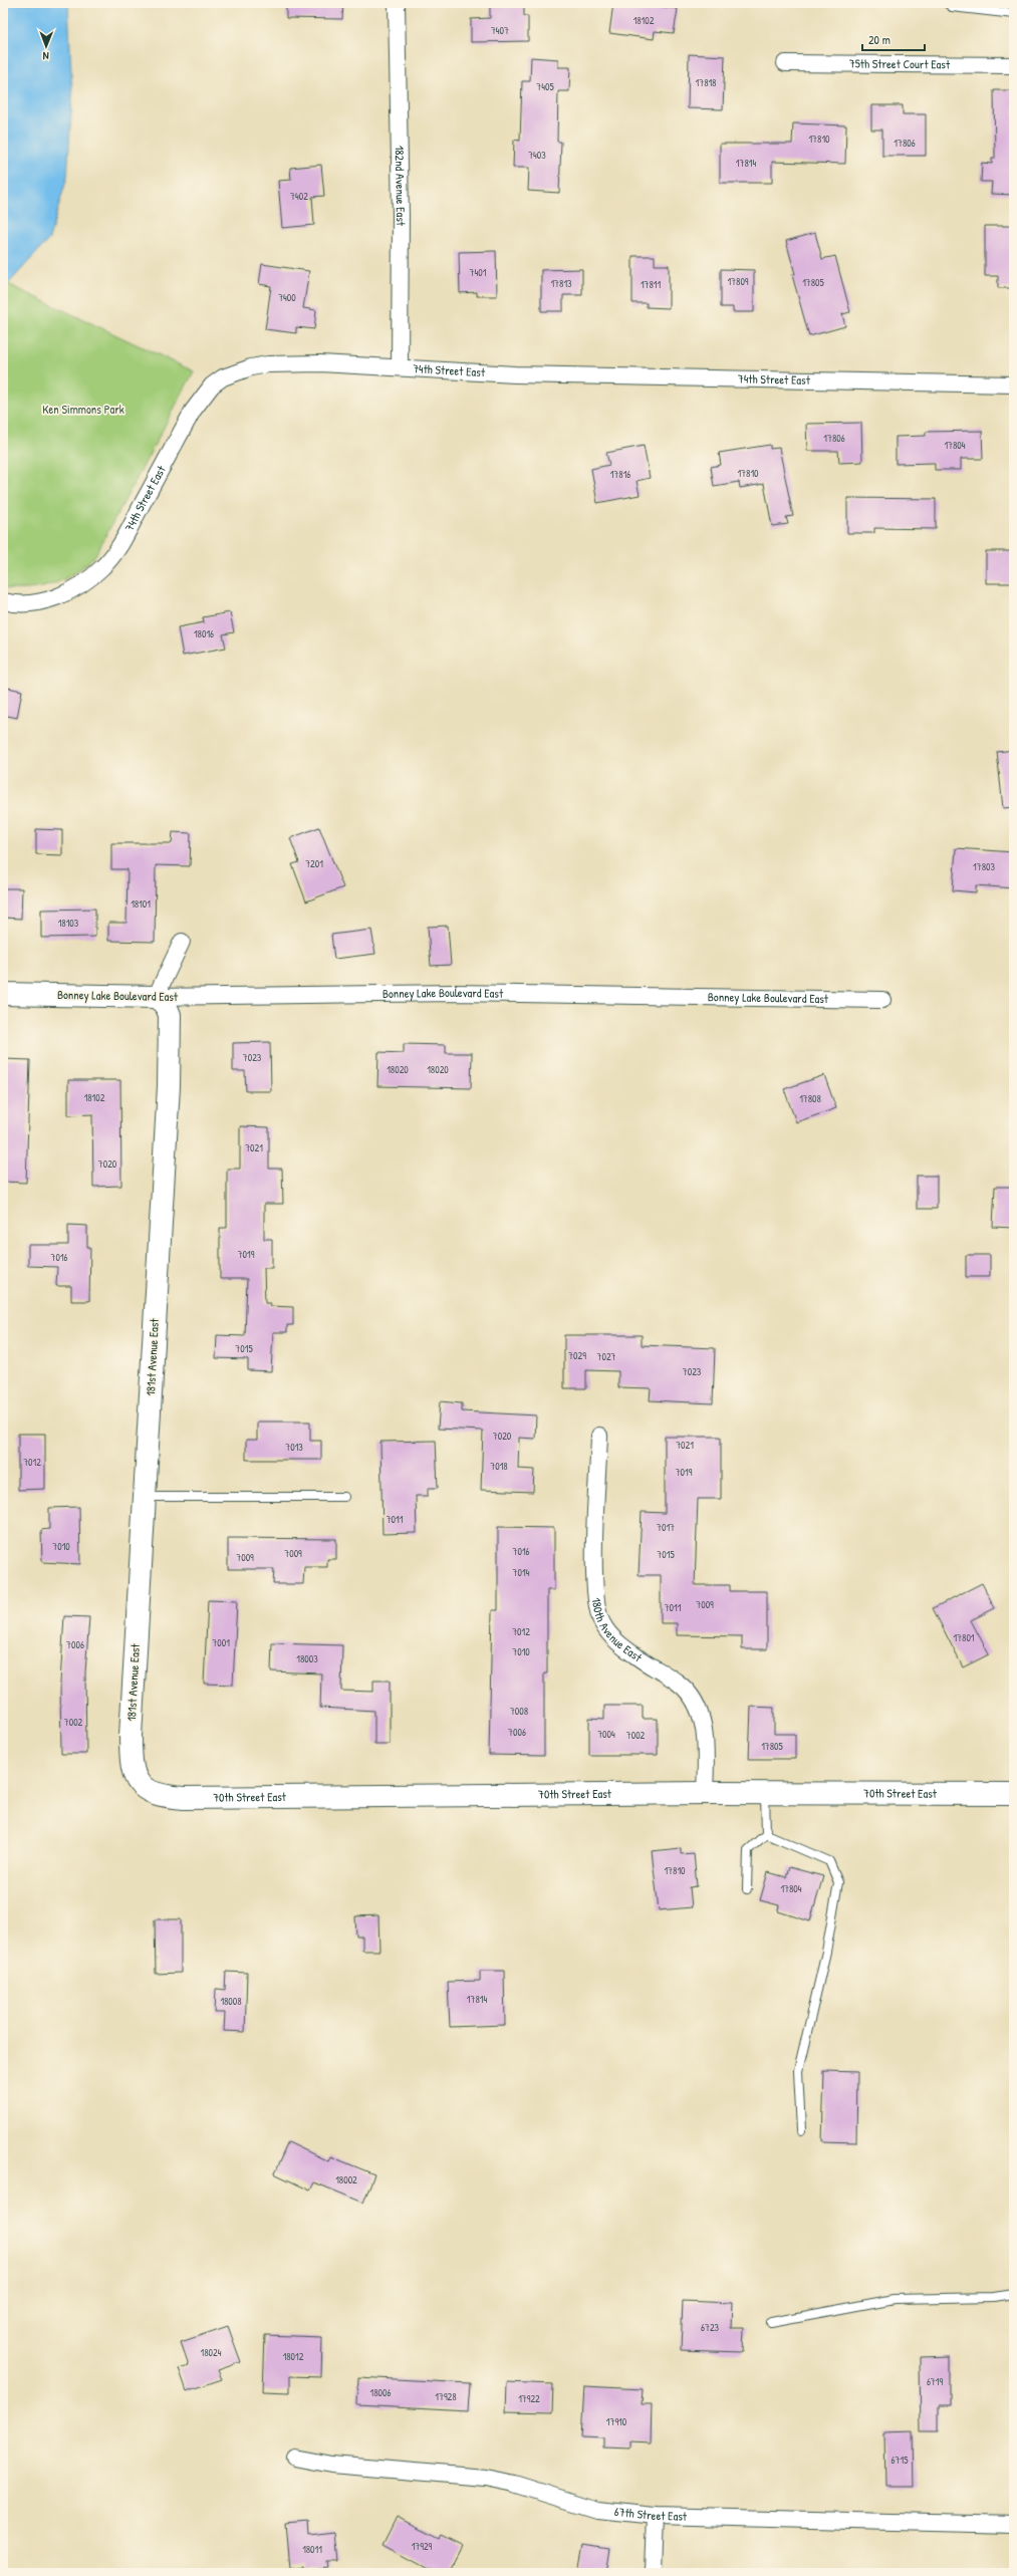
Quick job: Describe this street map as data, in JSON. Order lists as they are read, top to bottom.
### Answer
{
  "streets": {
    "street": [
      "75th Street Court East",
      "182nd Avenue East",
      "74th Street East",
      "Bonney Lake Boulevard East",
      "181st Avenue East",
      "180th Avenue East",
      "70th Street East",
      "67th Street East"
    ]
  },
  "crossings": [
    ["182nd Avenue East", "74th Street East"],
    ["Bonney Lake Boulevard East", "181st Avenue East"],
    ["181st Avenue East", "70th Street East"],
    ["180th Avenue East", "70th Street East"]
  ],
  "parks": ["Ken Simmons Park"],
  "house_numbers": [
    "18102",
    "7407",
    "17818",
    "7405",
    "17810",
    "17806",
    "7403",
    "17814",
    "7402",
    "7401",
    "17809",
    "17805",
    "17813",
    "17811",
    "7400",
    "17806",
    "17804",
    "17810",
    "17816",
    "18016",
    "7201",
    "17803",
    "18101",
    "18103",
    "7023",
    "18020",
    "18020",
    "18102",
    "17808",
    "7021",
    "7020",
    "7019",
    "7016",
    "7015",
    "7029",
    "7027",
    "7023",
    "7020",
    "7021",
    "7013",
    "7012",
    "7018",
    "7019",
    "7011",
    "7017",
    "7010",
    "7016",
    "7009",
    "7015",
    "7009",
    "7014",
    "7009",
    "7011",
    "7012",
    "17801",
    "7001",
    "7006",
    "7010",
    "18003",
    "7008",
    "7002",
    "7006",
    "7004",
    "7002",
    "17805",
    "17810",
    "17804",
    "17814",
    "18008",
    "18002",
    "6723",
    "18024",
    "18012",
    "6719",
    "18006",
    "17928",
    "17922",
    "17910",
    "6715",
    "17929",
    "18011"
  ],
  "scale_bar": "20 m",
  "north": "bottom"
}
